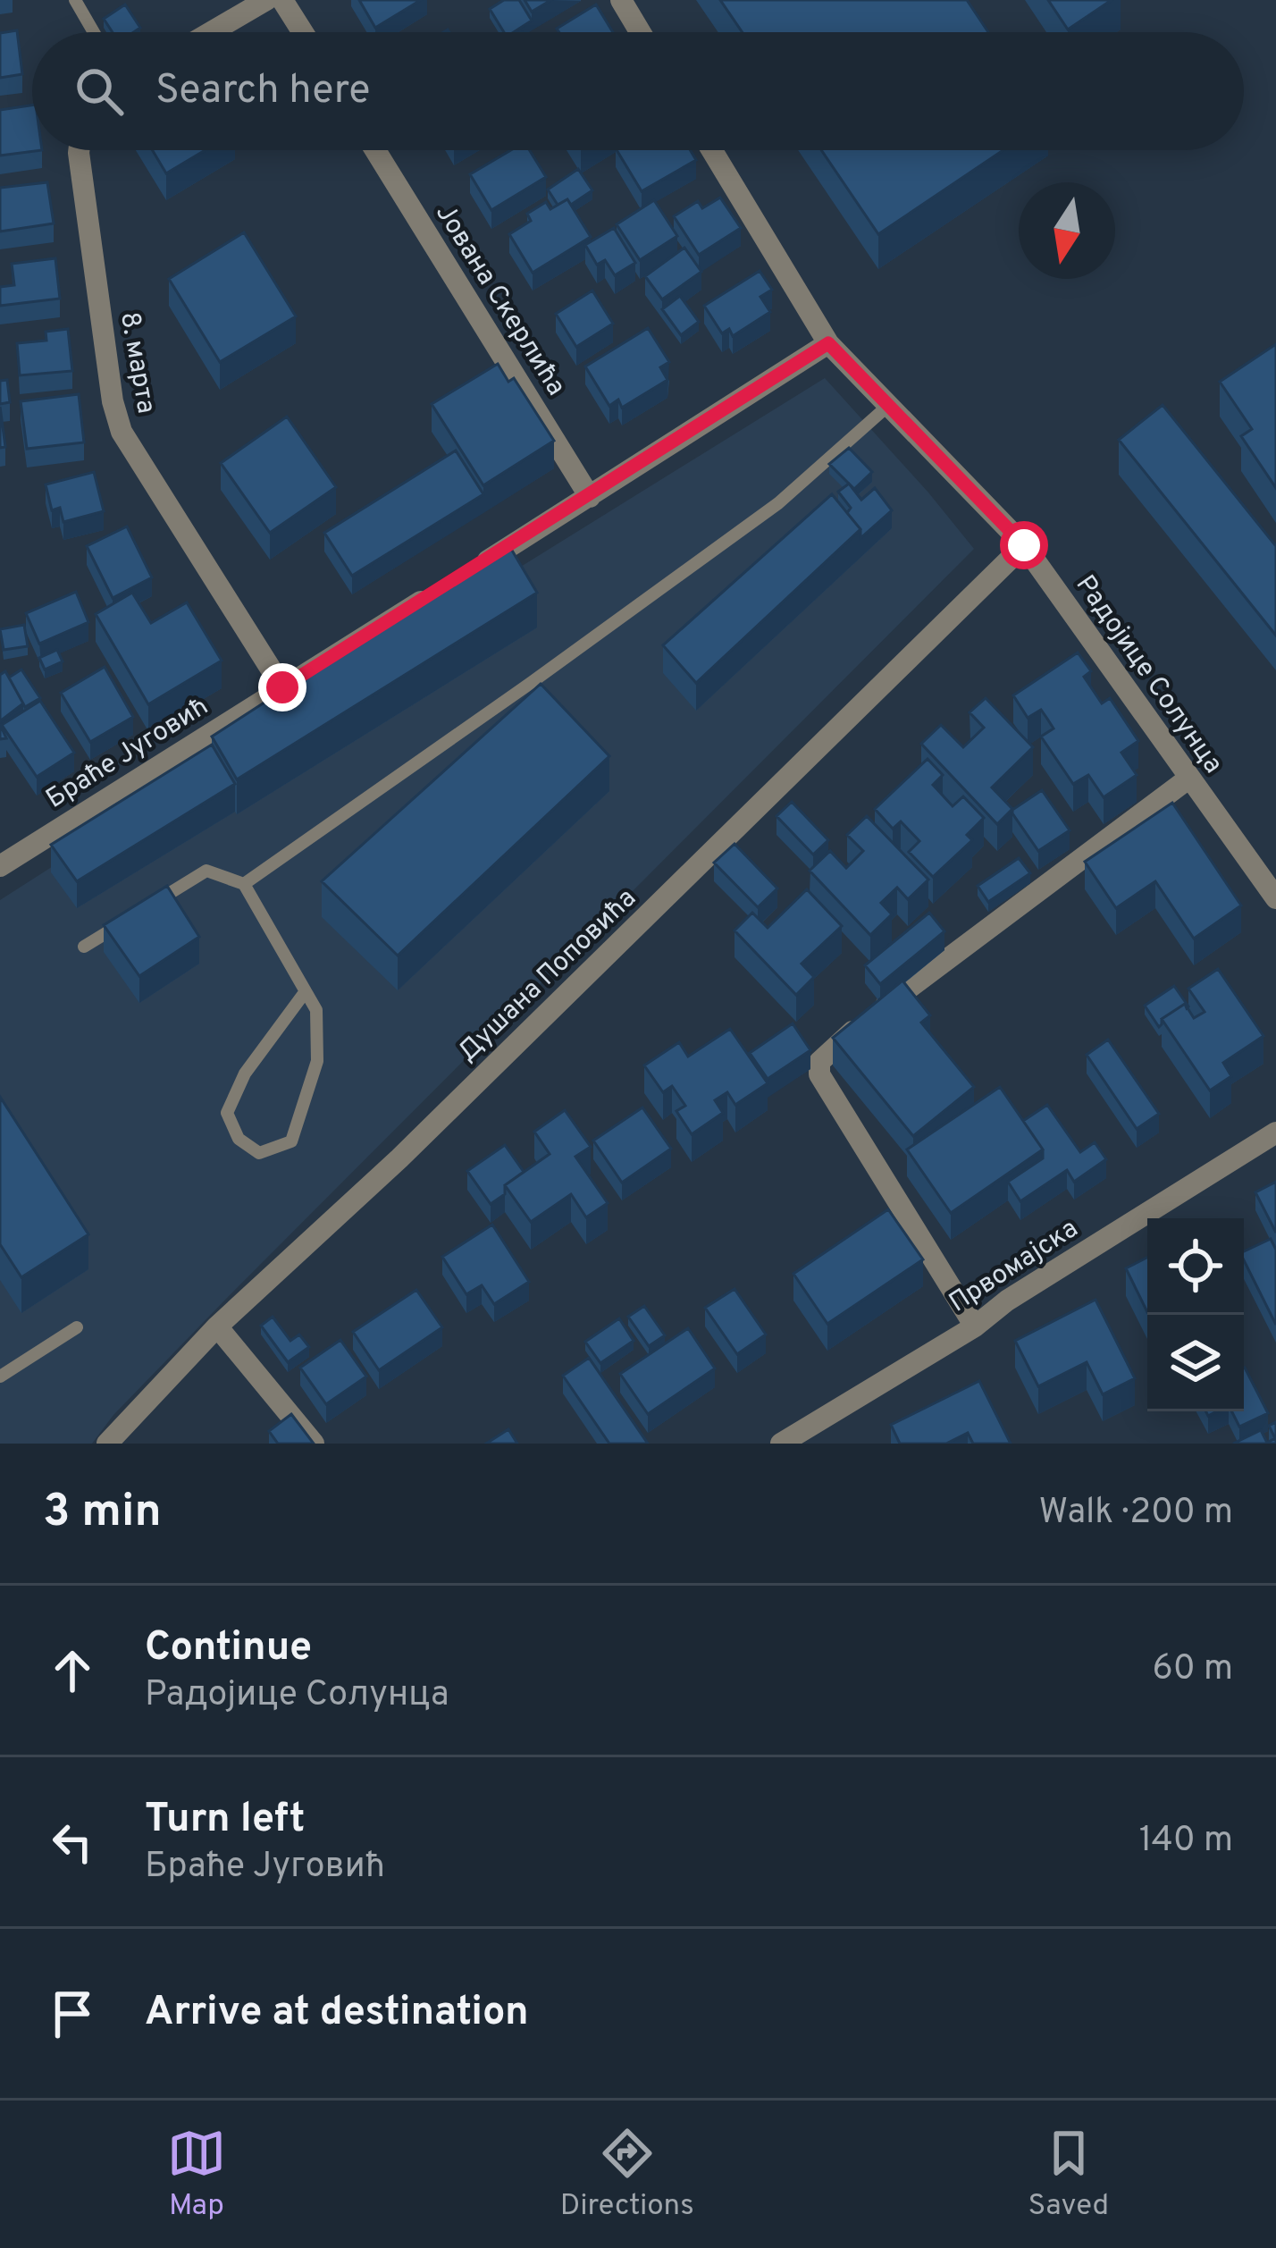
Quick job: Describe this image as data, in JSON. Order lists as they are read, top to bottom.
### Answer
{
  "streets": {
    "street": [
      "Јована Скерлића",
      "8. марта",
      "Радојице Солунца",
      "Браће Југовић",
      "Душана Поповића",
      "Првомајска"
    ]
  },
  "crossings": [
    ["Јована Скерлића", "Браће Југовић"],
    ["8. марта", "Браће Југовић"],
    ["Радојице Солунца", "Браће Југовић"],
    ["Радојице Солунца", "Душана Поповића"]
  ],
  "north": "bottom",
  "page": {
    "search": "Search here",
    "heading": ["3 min", "Walk · 200 m"],
    "list": [
      ["Continue", "Радојице Солунца", "60 m"],
      ["Turn left", "Браће Југовић", "140 m"],
      "Arrive at destination"
    ],
    "nav": ["Map", "Directions", "Saved"]
  }
}
